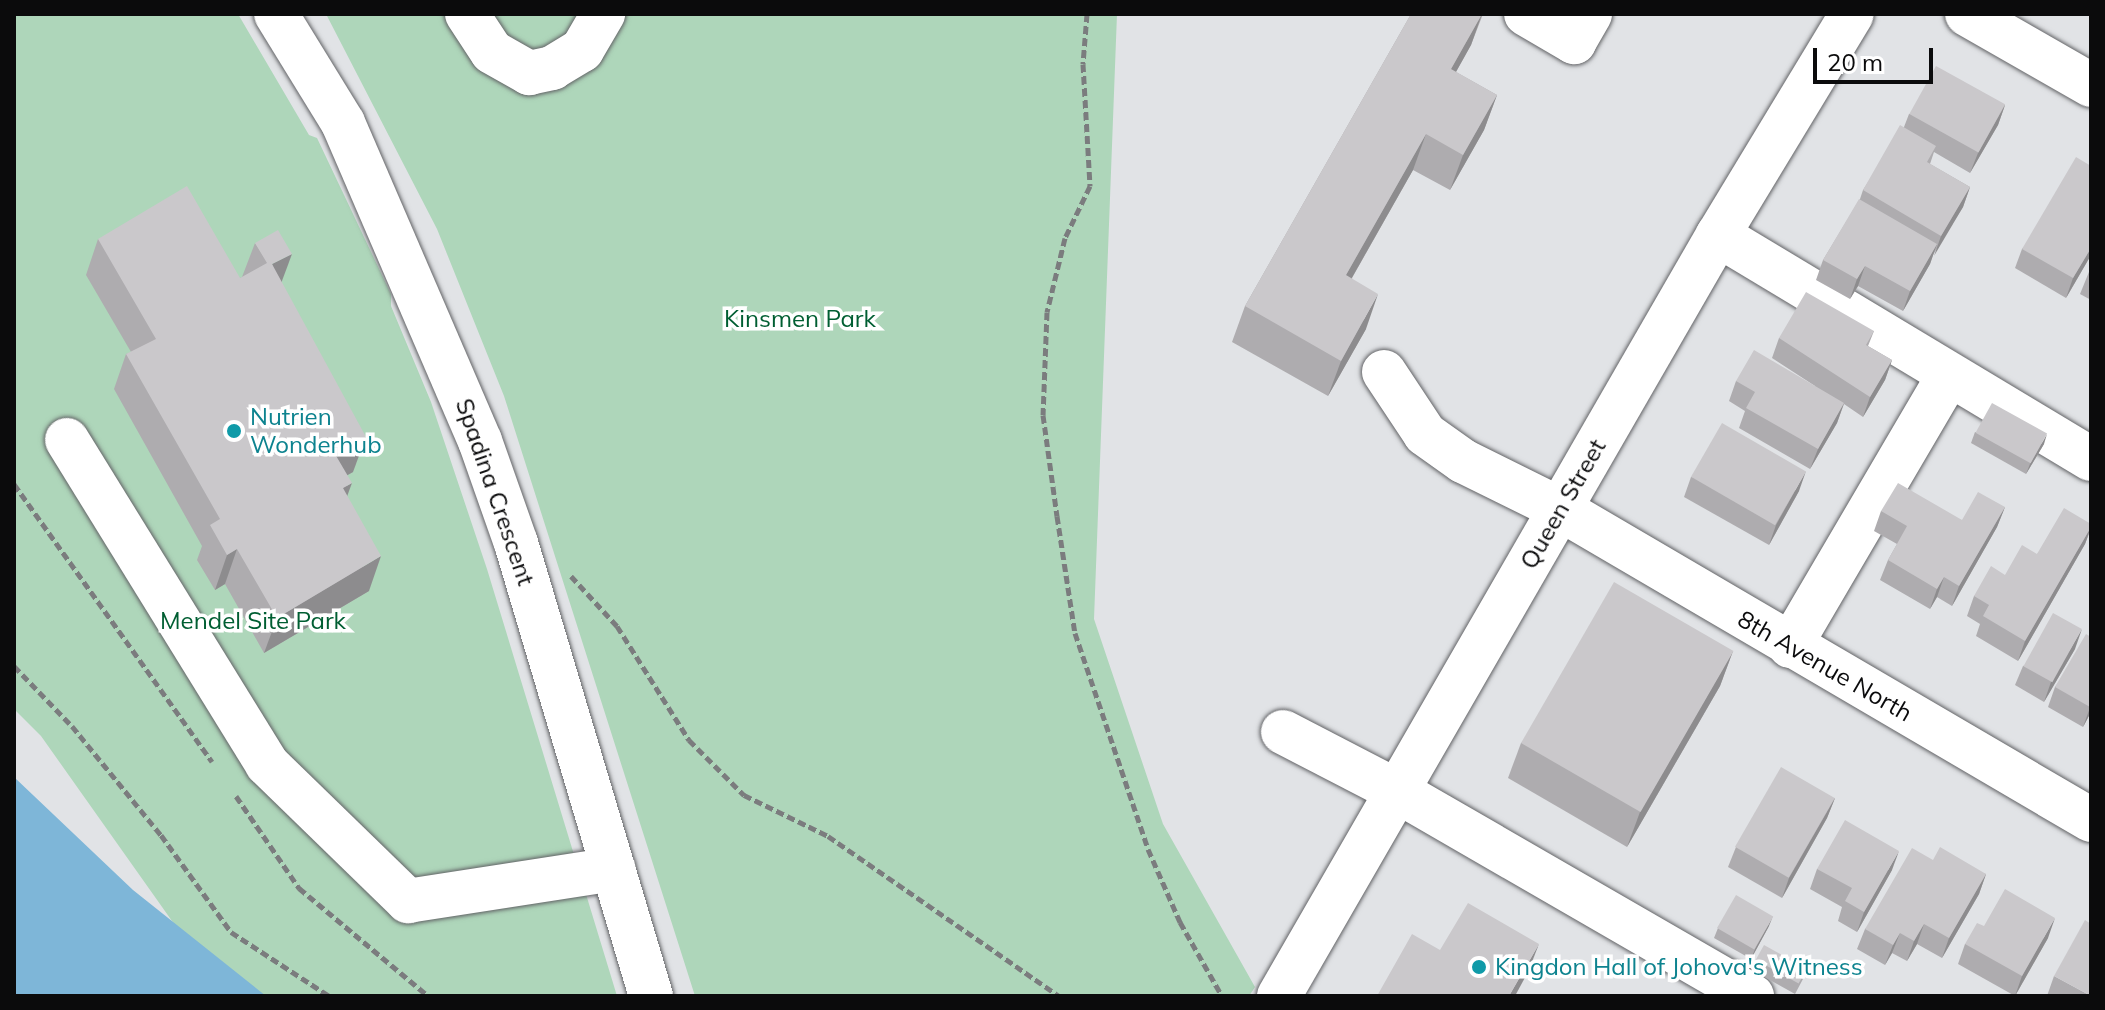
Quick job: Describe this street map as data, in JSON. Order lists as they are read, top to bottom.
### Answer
{
  "streets": {
    "street": ["Spadina Crescent", "Queen Street", "8th Avenue North"]
  },
  "crossings": [
    ["Queen Street", "8th Avenue North"]
  ],
  "parks": ["Kinsmen Park", "Mendel Site Park"],
  "places": ["Nutrien Wonderhub", "Kingdon Hall of Johova's Witness"],
  "scale_bar": "20 m"
}
